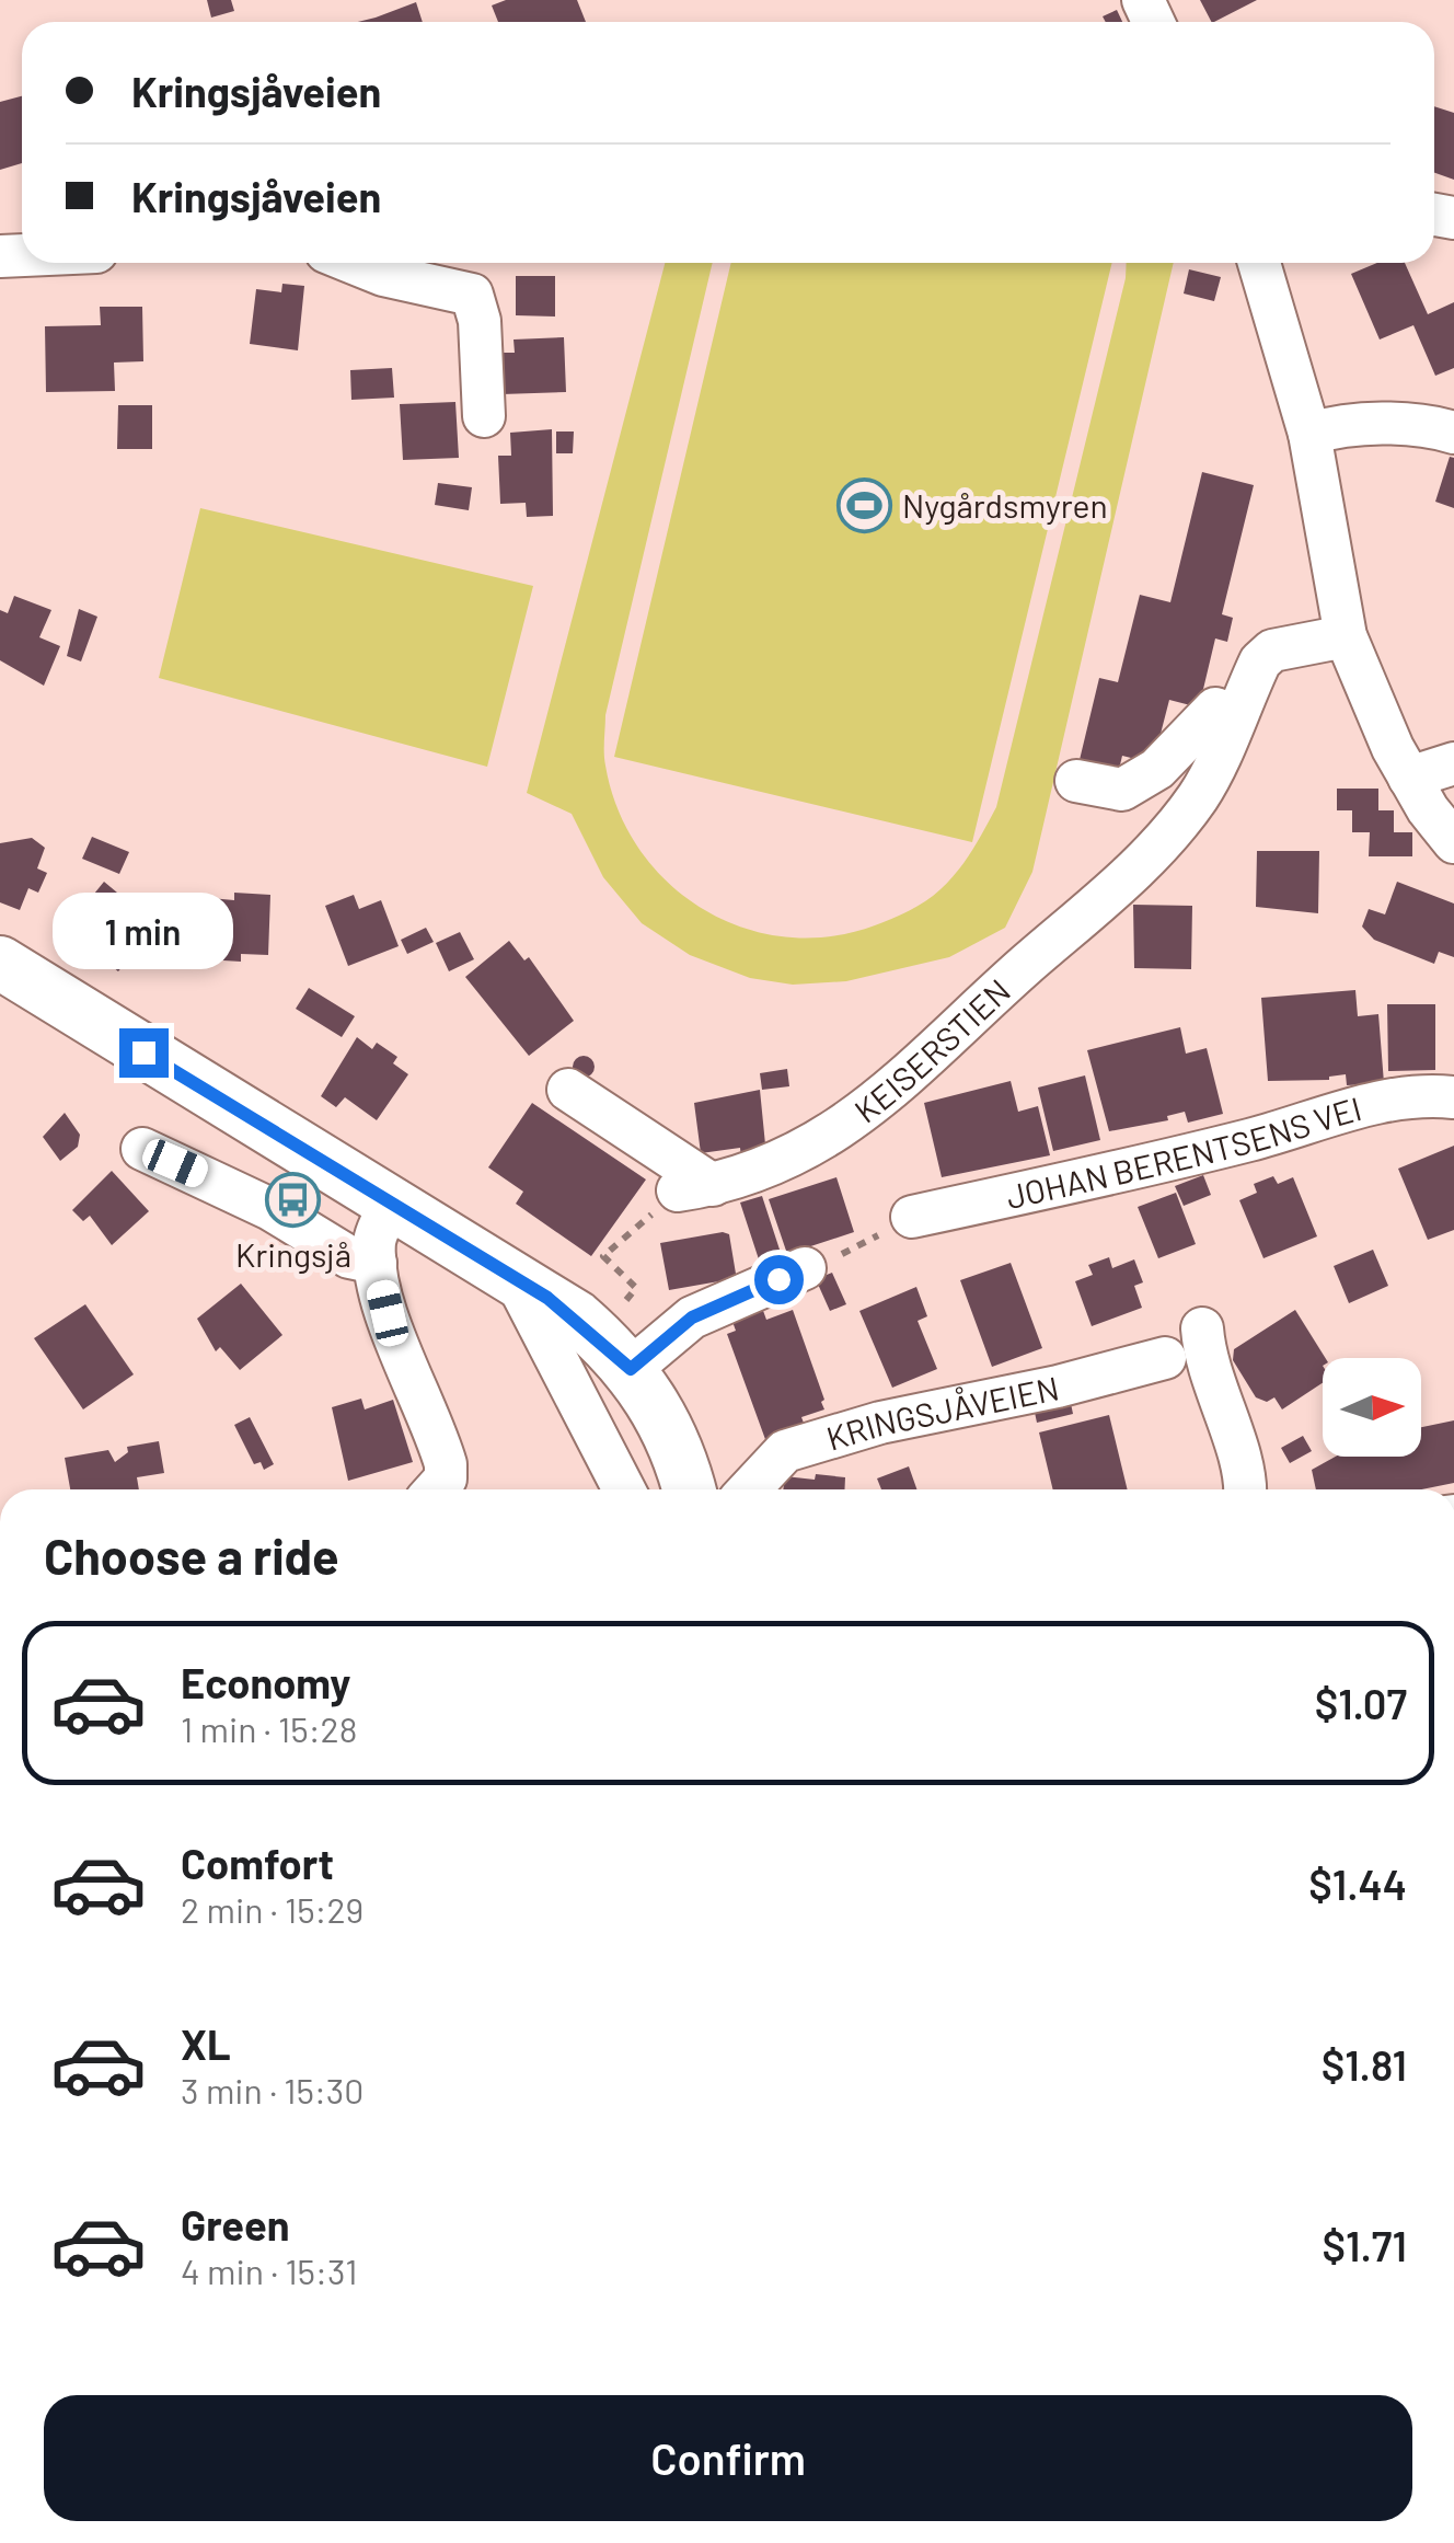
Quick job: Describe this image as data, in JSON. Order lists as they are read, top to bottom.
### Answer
{
  "streets": {
    "street": ["KEISERSTIEN", "JOHAN BERENTSENS VEI", "KRINGSJÅVEIEN"]
  },
  "places": {
    "sports": ["Nygårdsmyren"],
    "bus stop": ["Kringsjå"]
  },
  "north": "right",
  "page": {
    "banner": ["Kringsjåveien", "Kringsjåveien"],
    "bubble": "1 min",
    "heading": "Choose a ride",
    "list": [
      {
        "name": "Economy",
        "note": "1 min · 15:28",
        "value": "$1.07"
      },
      {
        "name": "Comfort",
        "note": "2 min · 15:29",
        "value": "$1.44"
      },
      {
        "name": "XL",
        "note": "3 min · 15:30",
        "value": "$1.81"
      },
      {
        "name": "Green",
        "note": "4 min · 15:31",
        "value": "$1.71"
      }
    ],
    "buttons": "Confirm"
  }
}
